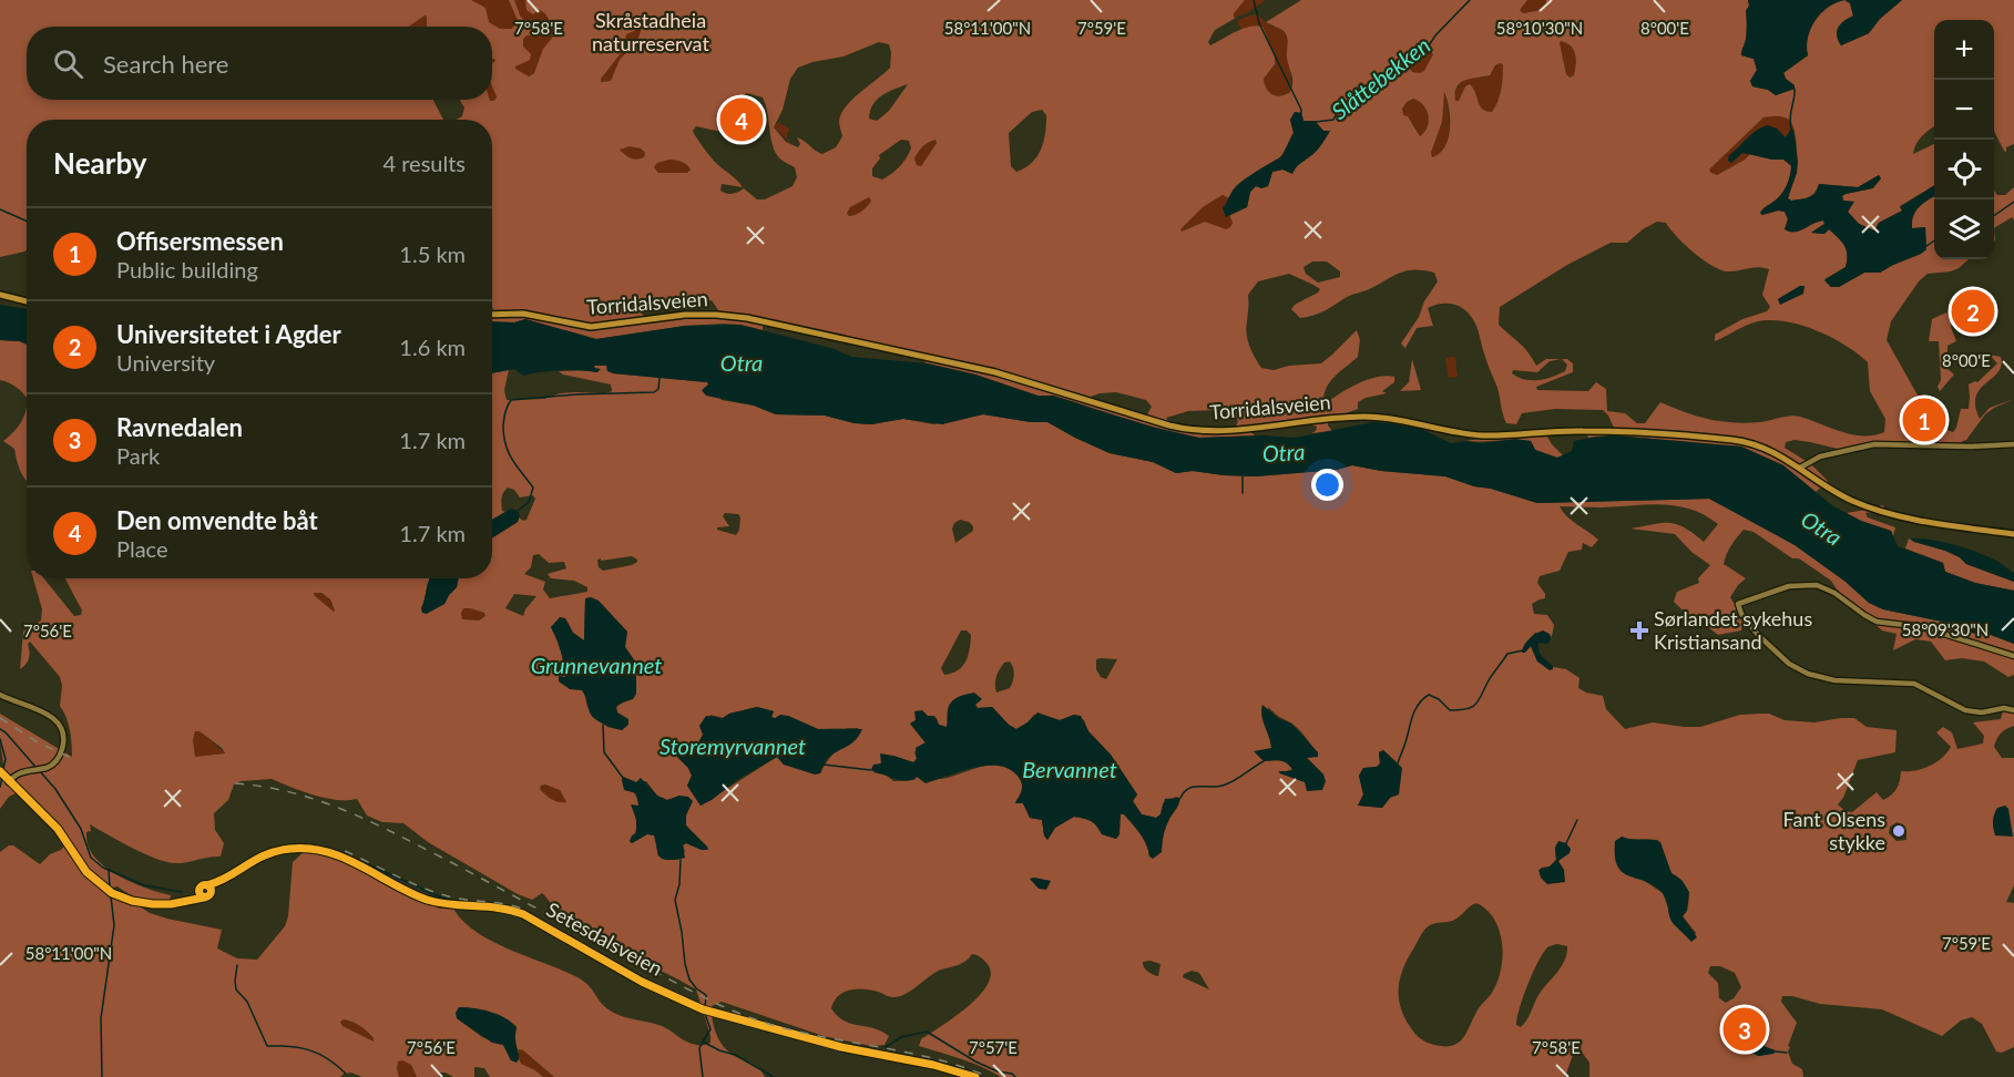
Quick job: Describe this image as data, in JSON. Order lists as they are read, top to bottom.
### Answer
{
  "streets": {
    "highway": ["Setesdalsveien"],
    "main road": ["Torridalsveien"]
  },
  "water": [
    "Slåttebekken",
    "Otra",
    "Grunnevannet",
    "Storemyrvannet",
    "Bervannet"
  ],
  "parks": ["Skråstadheia naturreservat"],
  "places": {
    "health": ["Sørlandet sykehus Kristiansand"],
    "other": ["Fant Olsens stykke"]
  },
  "page": {
    "map_buttons": ["+", "−"],
    "search": "Search here",
    "pins": [
      "4",
      "2",
      "1",
      "3"
    ],
    "heading": ["Nearby", "4 results"],
    "list": [
      {
        "mark": "1",
        "name": "Offisersmessen",
        "note": "Public building",
        "value": "1.5 km"
      },
      {
        "mark": "2",
        "name": "Universitetet i Agder",
        "note": "University",
        "value": "1.6 km"
      },
      {
        "mark": "3",
        "name": "Ravnedalen",
        "note": "Park",
        "value": "1.7 km"
      },
      {
        "mark": "4",
        "name": "Den omvendte båt",
        "note": "Place",
        "value": "1.7 km"
      }
    ]
  },
  "coordinates": [
    "58°11'00\"N",
    "58°10'30\"N",
    "7°58'E",
    "7°59'E",
    "8°00'E",
    "58°09'30\"N",
    "7°56'E",
    "7°57'E"
  ]
}
